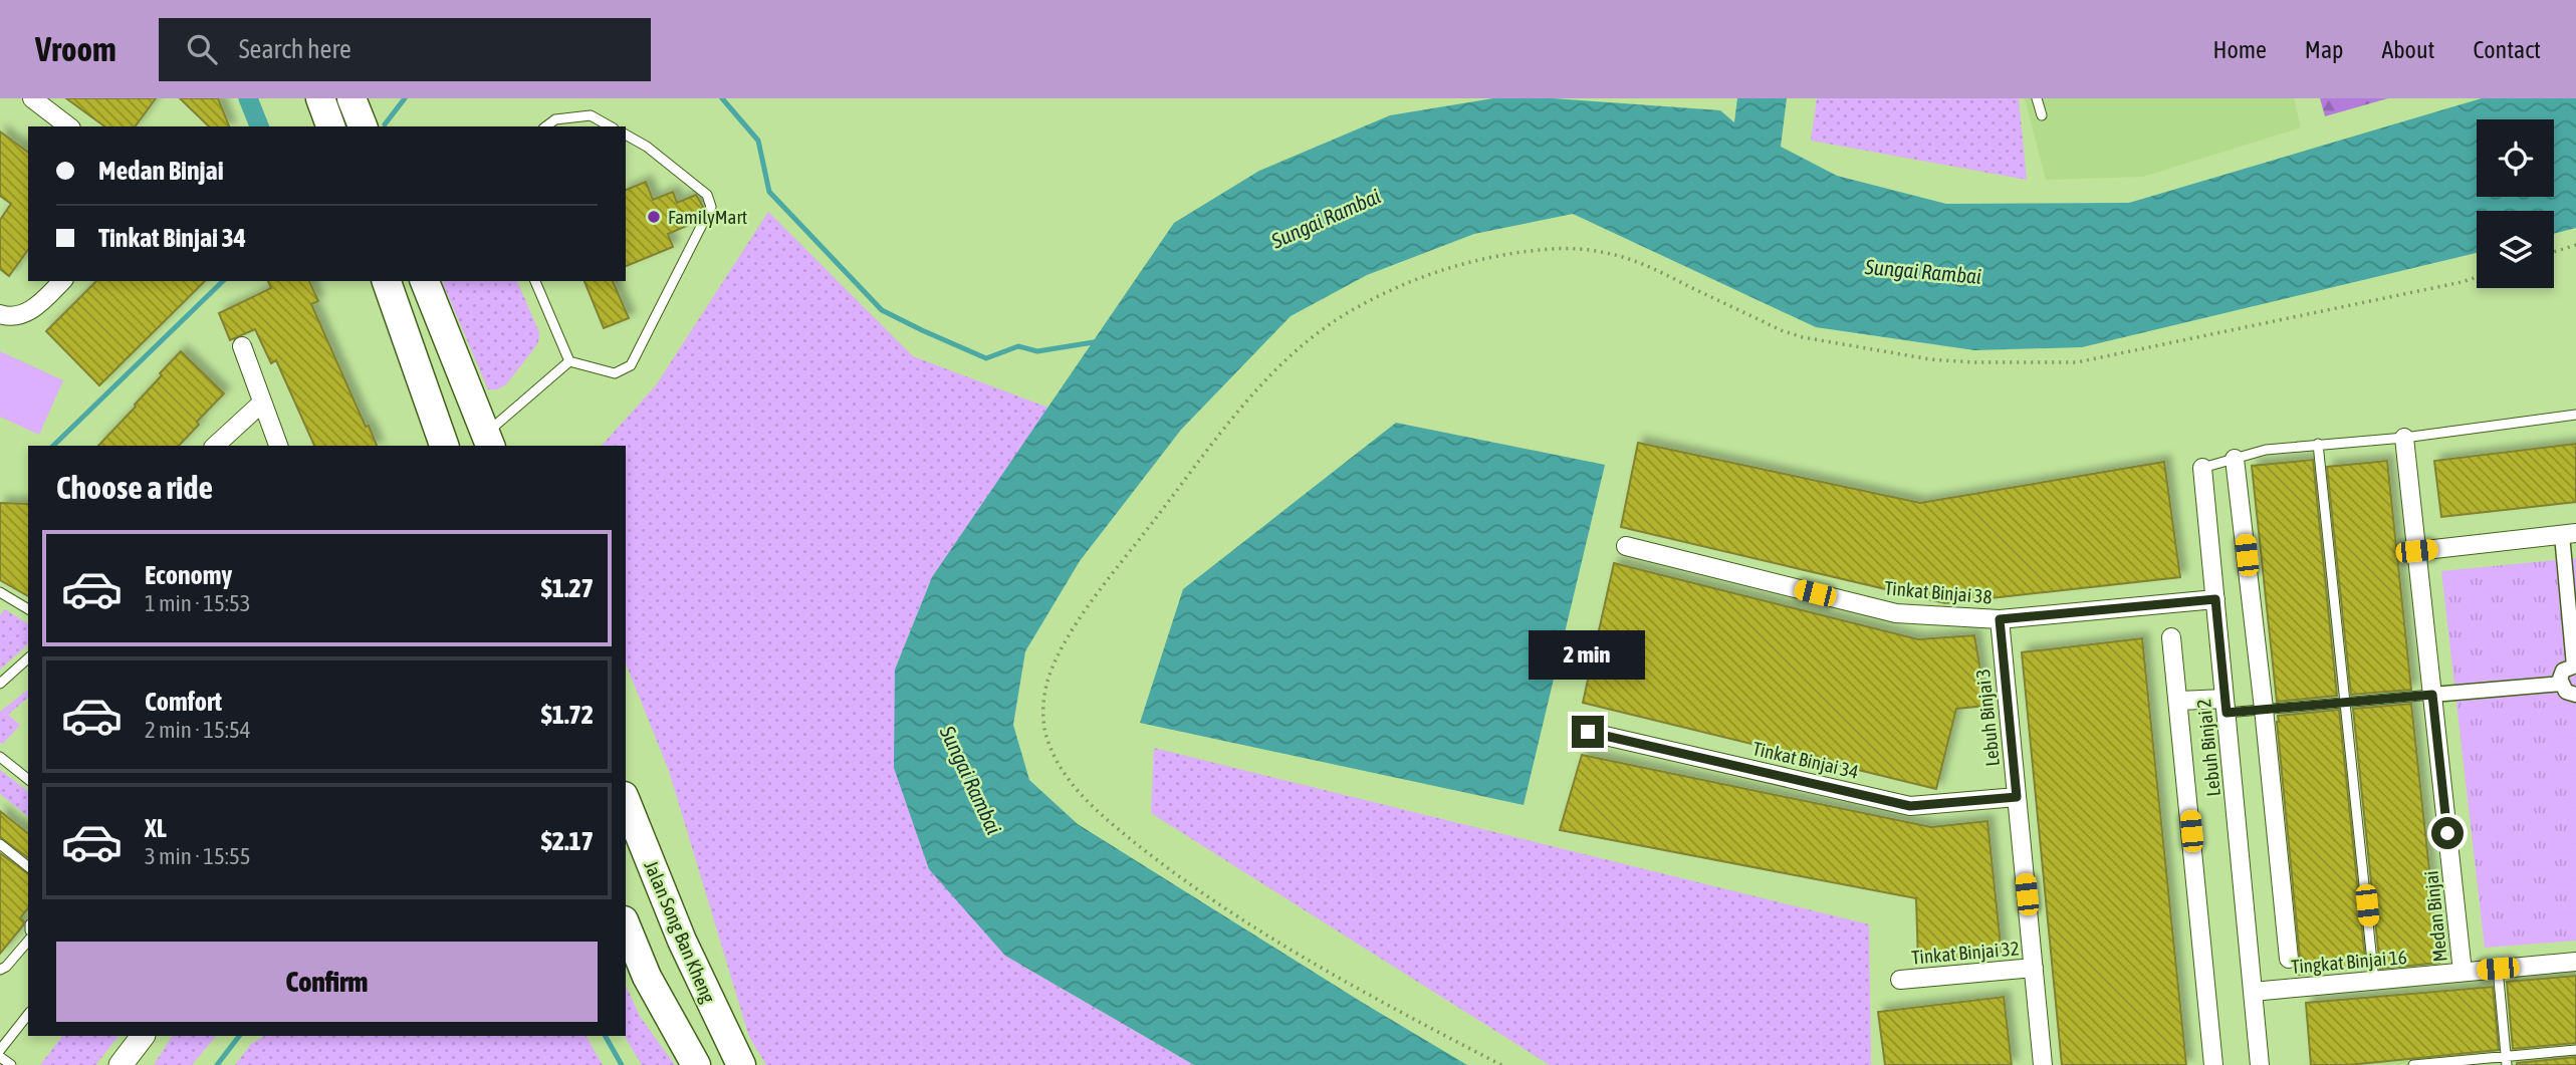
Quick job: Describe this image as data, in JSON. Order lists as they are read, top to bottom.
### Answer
{
  "streets": {
    "main road": ["Jalan Song Ban Kheng"],
    "street": [
      "Tinkat Binjai 38",
      "Lebuh Binjai 3",
      "Lebuh Binjai 2",
      "Tinkat Binjai 34",
      "Medan Binjai",
      "Tinkat Binjai 32",
      "Tingkat Binjai 16"
    ]
  },
  "crossings": [
    ["Tinkat Binjai 38", "Lebuh Binjai 3"],
    ["Tinkat Binjai 38", "Lebuh Binjai 2"],
    ["Lebuh Binjai 3", "Tinkat Binjai 34"],
    ["Lebuh Binjai 3", "Tinkat Binjai 32"],
    ["Lebuh Binjai 2", "Tingkat Binjai 16"],
    ["Medan Binjai", "Tingkat Binjai 16"]
  ],
  "water": ["Sungai Rambai"],
  "places": ["FamilyMart"],
  "page": {
    "header": "Vroom",
    "search": "Search here",
    "nav": [
      "Home",
      "Map",
      "About",
      "Contact"
    ],
    "banner": ["Medan Binjai", "Tinkat Binjai 34"],
    "heading": "Choose a ride",
    "list": [
      {
        "name": "Economy",
        "note": "1 min · 15:53",
        "value": "$1.27"
      },
      {
        "name": "Comfort",
        "note": "2 min · 15:54",
        "value": "$1.72"
      },
      {
        "name": "XL",
        "note": "3 min · 15:55",
        "value": "$2.17"
      }
    ],
    "bubble": "2 min",
    "buttons": "Confirm"
  }
}
